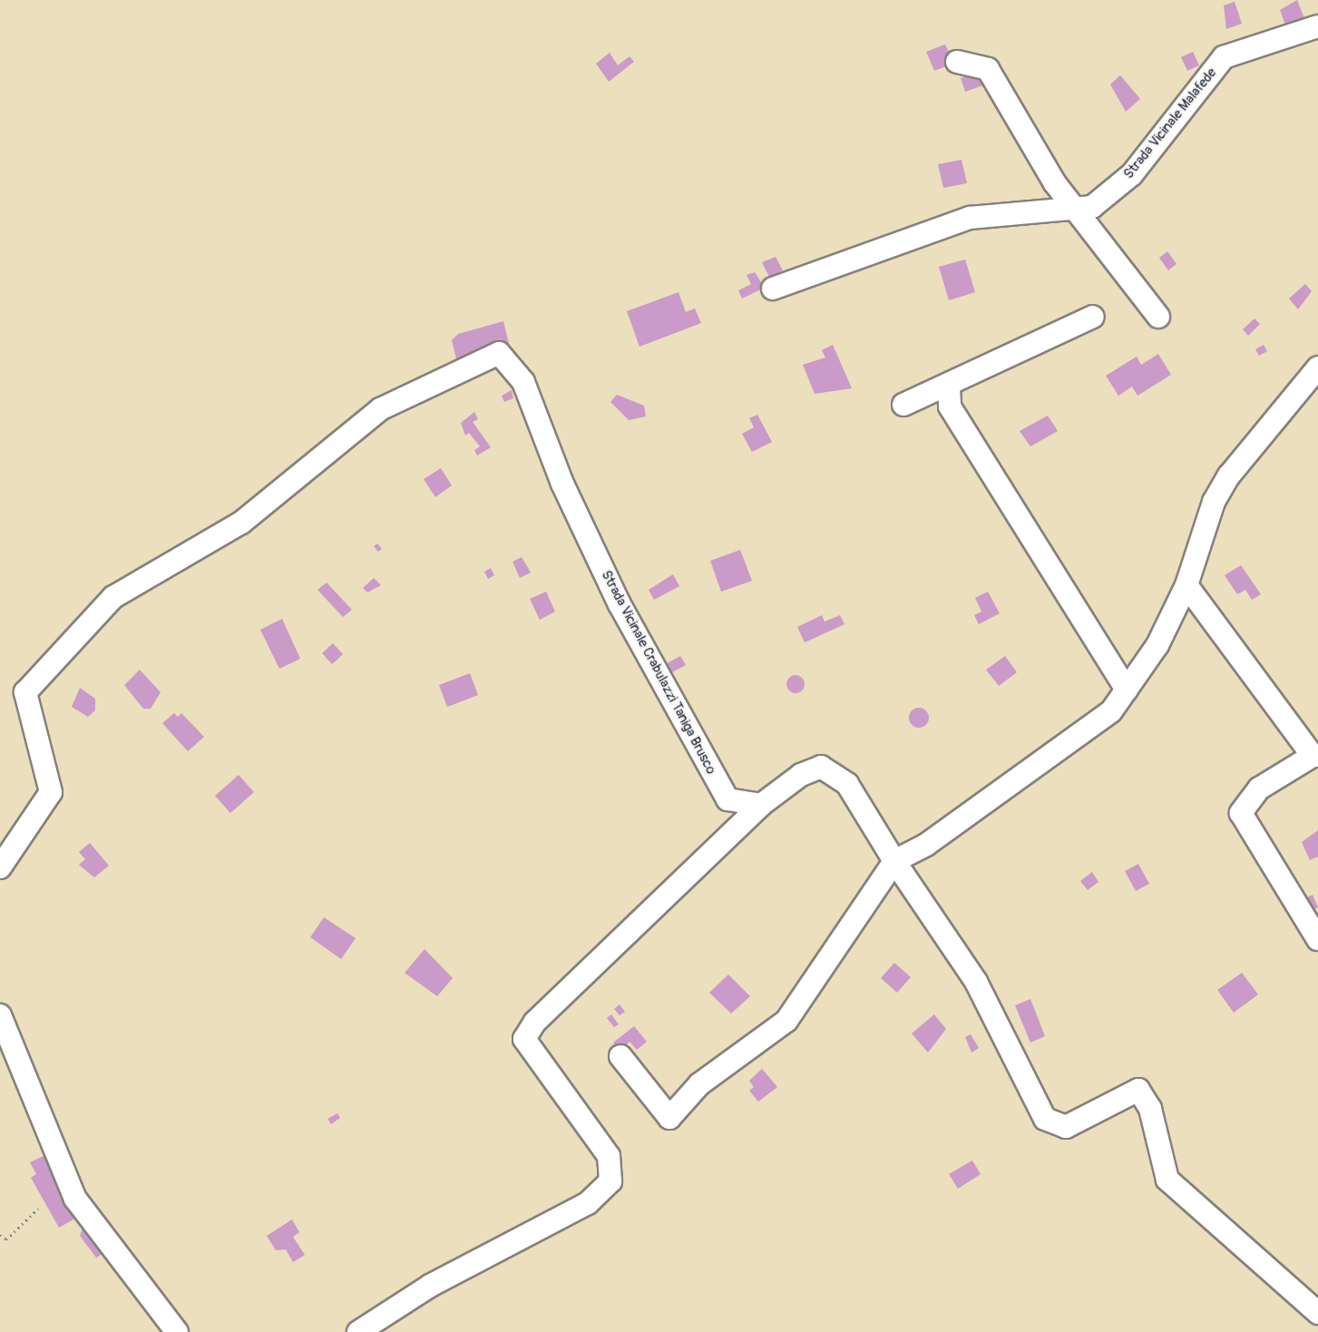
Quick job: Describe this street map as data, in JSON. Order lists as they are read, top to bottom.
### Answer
{
  "streets": {
    "street": ["Strada Vicinale Malafede", "Strada Vicinale Crabulazzi Taniga Brusco"]
  }
}
